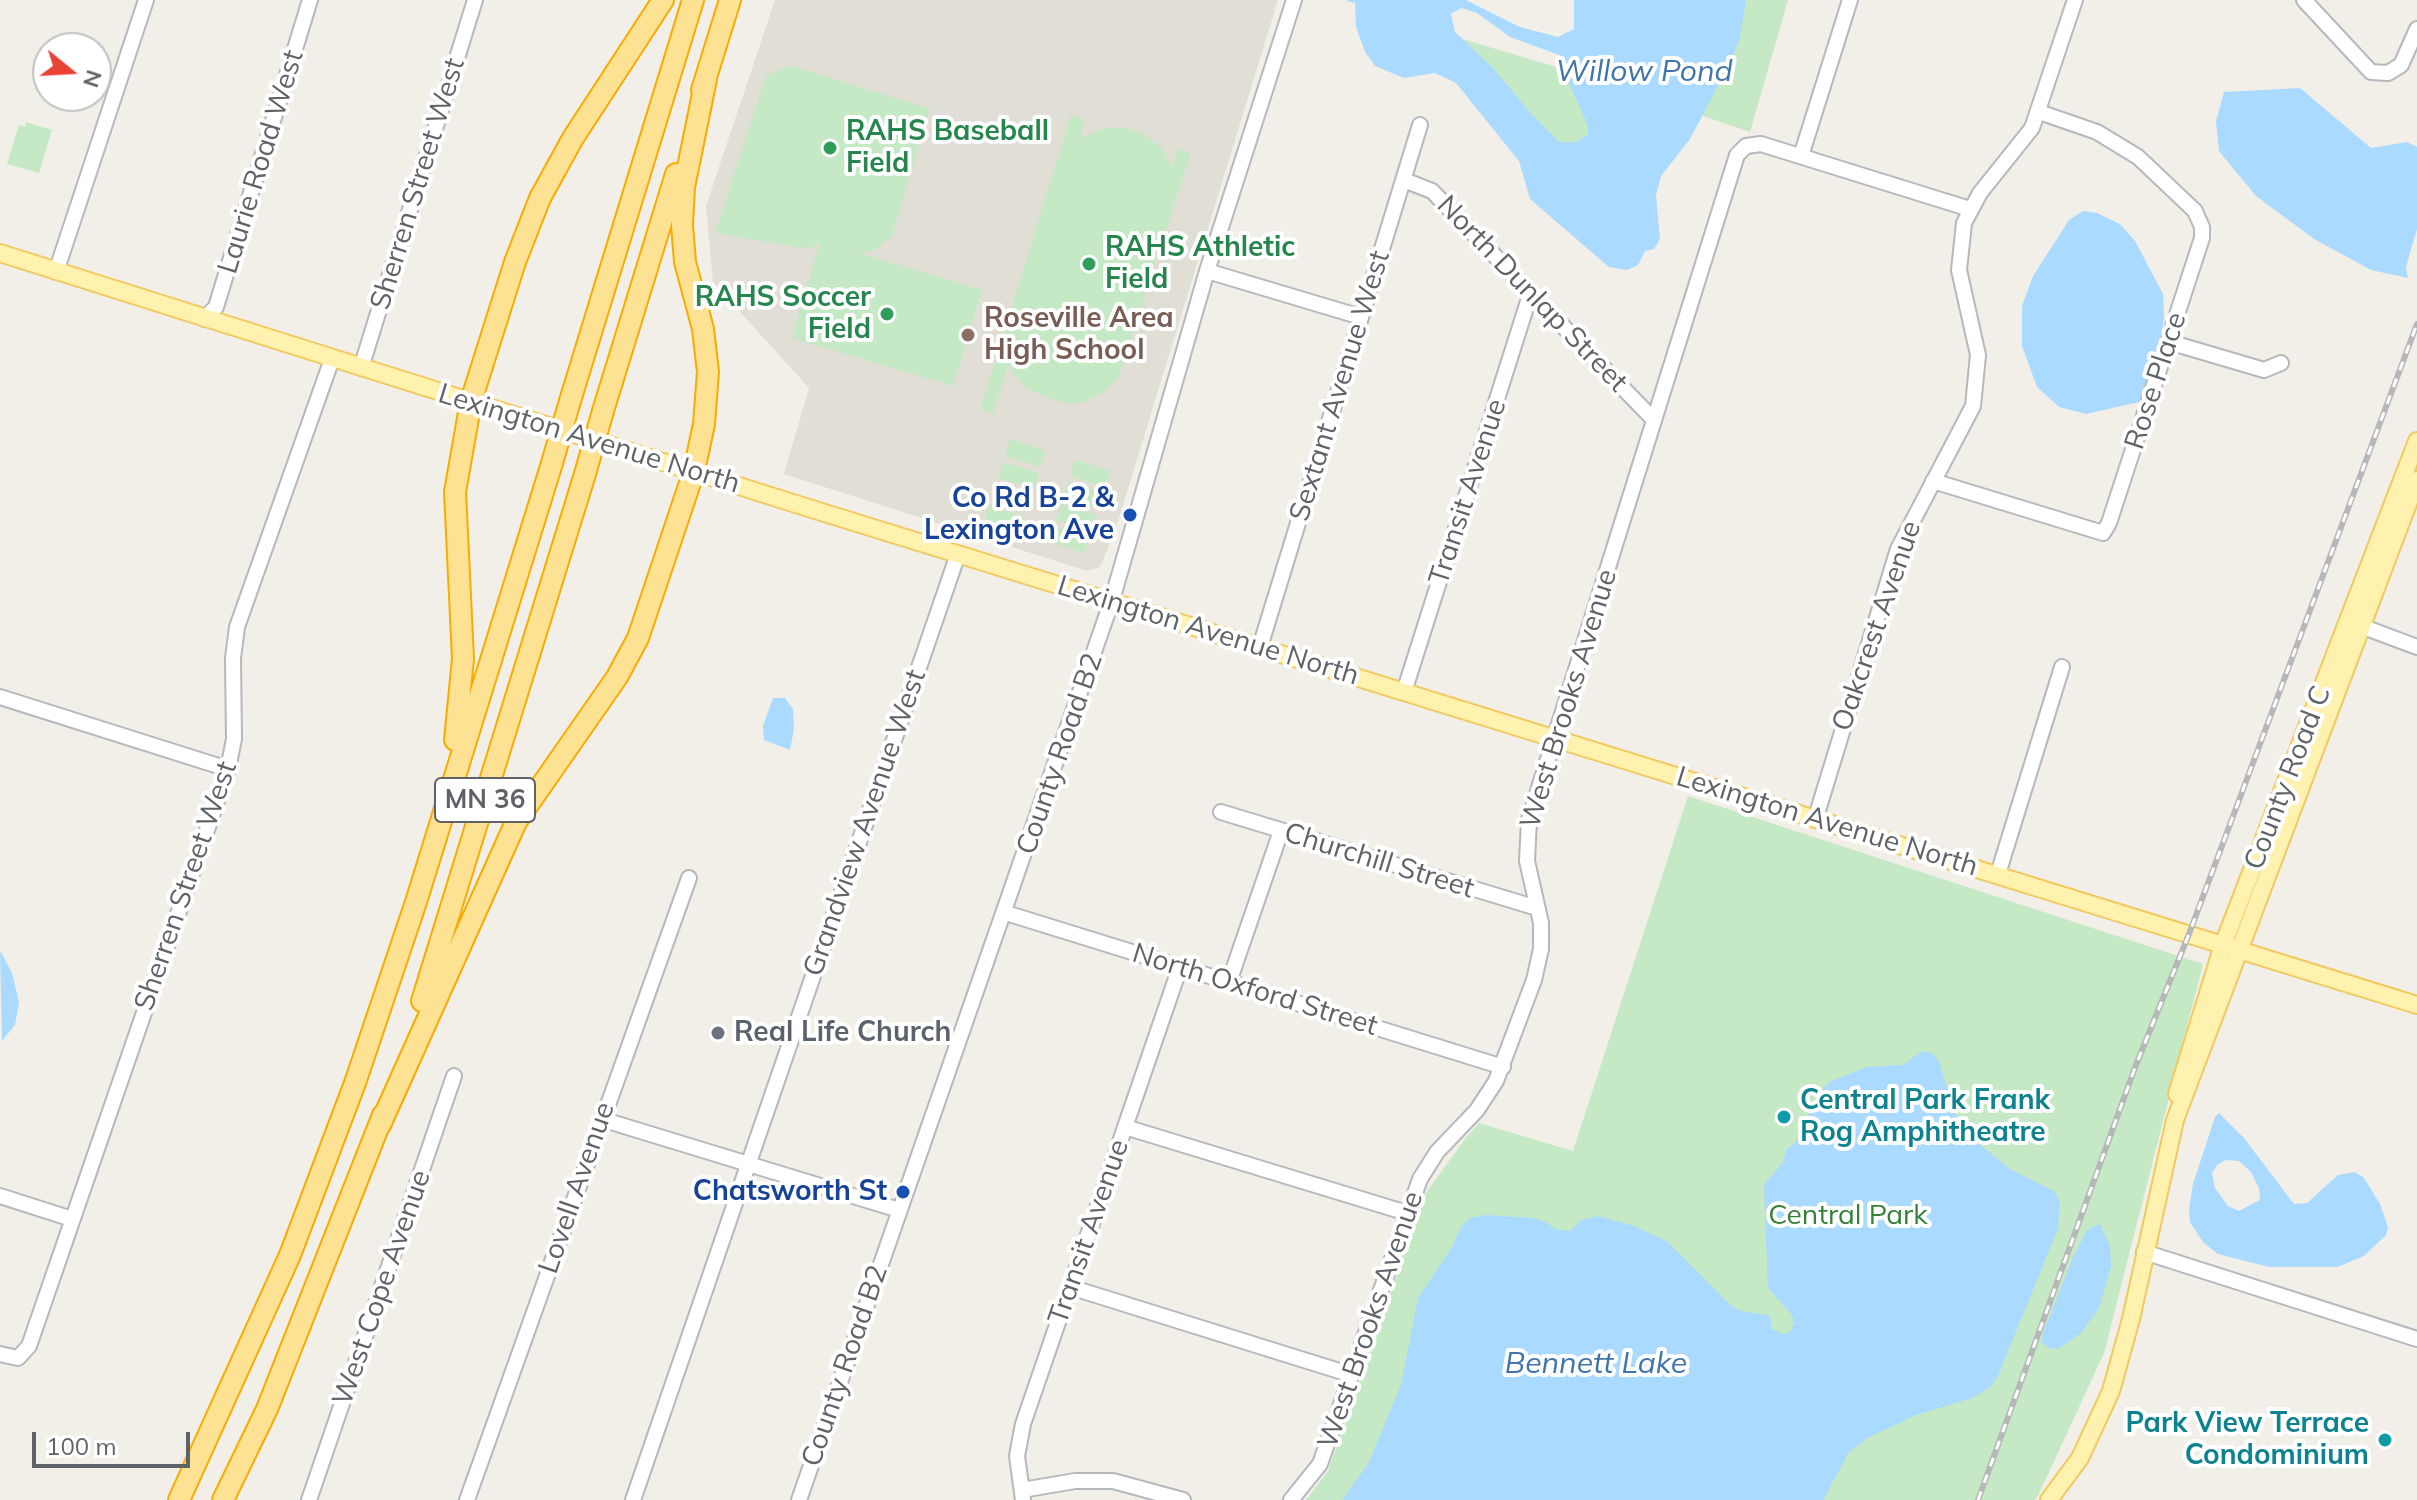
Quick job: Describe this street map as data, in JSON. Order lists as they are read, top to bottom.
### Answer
{
  "streets": {
    "highway": ["MN 36"],
    "main road": ["Lexington Avenue North", "County Road C"],
    "street": [
      "Laurie Road West",
      "Sherren Street West",
      "North Dunlap Street",
      "Rose Place",
      "Sextant Avenue West",
      "Transit Avenue",
      "Oakcrest Avenue",
      "West Brooks Avenue",
      "County Road B2",
      "Grandview Avenue West",
      "Churchill Street",
      "North Oxford Street",
      "Lovell Avenue",
      "West Cope Avenue"
    ]
  },
  "crossings": [
    ["Laurie Road West", "Lexington Avenue North"],
    ["Sherren Street West", "Lexington Avenue North"],
    ["North Dunlap Street", "Sextant Avenue West"],
    ["North Dunlap Street", "Transit Avenue"],
    ["North Dunlap Street", "West Brooks Avenue"],
    ["Rose Place", "Oakcrest Avenue"],
    ["Sextant Avenue West", "Lexington Avenue North"],
    ["Lexington Avenue North", "Transit Avenue"],
    ["Lexington Avenue North", "Oakcrest Avenue"],
    ["Lexington Avenue North", "West Brooks Avenue"],
    ["Lexington Avenue North", "County Road B2"],
    ["Lexington Avenue North", "County Road C"],
    ["Lexington Avenue North", "Grandview Avenue West"],
    ["Transit Avenue", "North Oxford Street"],
    ["West Brooks Avenue", "Churchill Street"],
    ["West Brooks Avenue", "North Oxford Street"],
    ["County Road B2", "North Oxford Street"]
  ],
  "water": ["Willow Pond", "Bennett Lake"],
  "parks": ["Central Park"],
  "places": [
    "RAHS Baseball Field",
    "RAHS Athletic Field",
    "RAHS Soccer Field",
    "Roseville Area High School",
    "Co Rd B-2 & Lexington Ave",
    "Real Life Church",
    "Central Park Frank Rog Amphitheatre",
    "Chatsworth St",
    "Park View Terrace Condominium"
  ],
  "scale_bar": "100 m",
  "north": "right"
}
